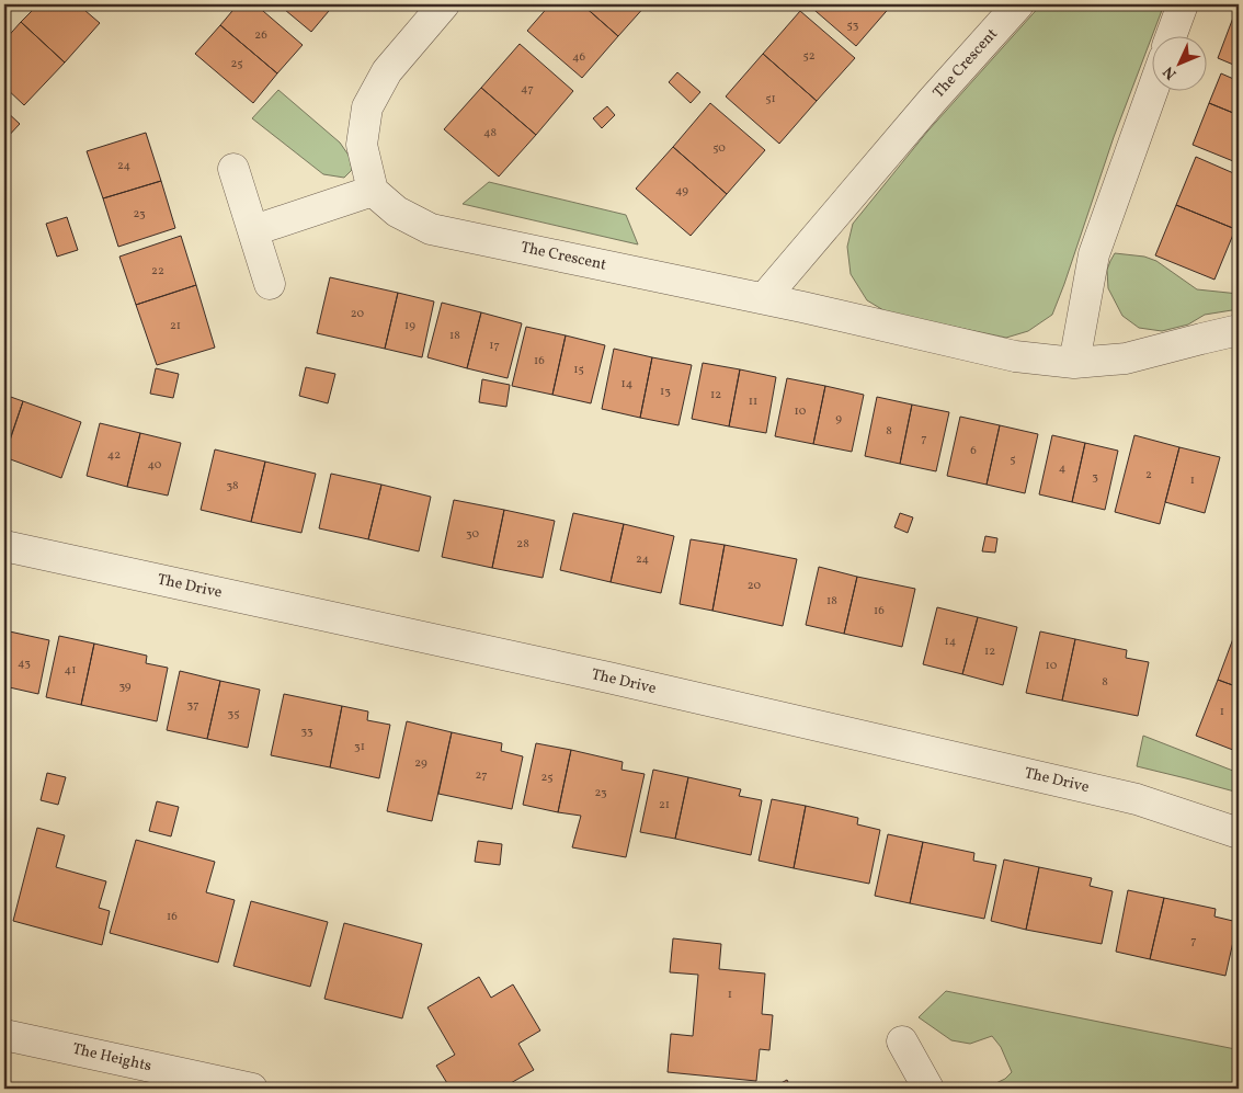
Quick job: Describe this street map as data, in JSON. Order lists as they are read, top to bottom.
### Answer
{
  "streets": {
    "street": ["The Crescent", "The Drive", "The Heights"]
  },
  "house_numbers": [
    "53",
    "26",
    "52",
    "46",
    "25",
    "47",
    "51",
    "48",
    "50",
    "24",
    "49",
    "23",
    "22",
    "20",
    "21",
    "19",
    "18",
    "17",
    "16",
    "15",
    "14",
    "13",
    "12",
    "11",
    "10",
    "9",
    "8",
    "7",
    "6",
    "42",
    "5",
    "40",
    "4",
    "2",
    "3",
    "1",
    "38",
    "30",
    "28",
    "24",
    "20",
    "18",
    "16",
    "14",
    "12",
    "43",
    "10",
    "41",
    "8",
    "39",
    "37",
    "1",
    "35",
    "33",
    "31",
    "29",
    "27",
    "25",
    "23",
    "21",
    "16",
    "7",
    "1"
  ],
  "north": "bottom left"
}
